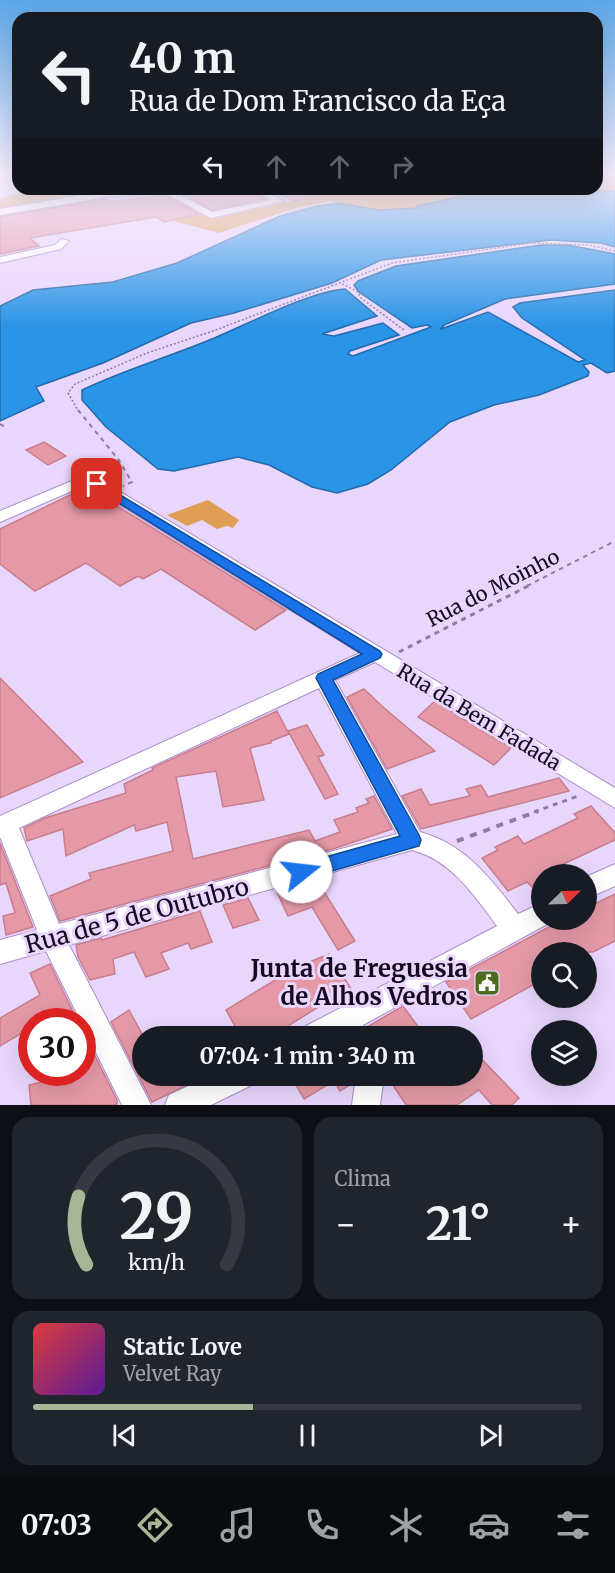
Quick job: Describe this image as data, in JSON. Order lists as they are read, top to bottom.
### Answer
{
  "streets": {
    "street": ["Rua da Bem Fadada", "Rua de 5 de Outubro"],
    "path": ["Rua do Moinho"]
  },
  "crossings": [
    ["Rua do Moinho", "Rua da Bem Fadada"]
  ],
  "places": {
    "public building": ["Junta de Freguesia de Alhos Vedros"]
  },
  "north": "top right",
  "page": {
    "turn": ["40 m", "Rua de Dom Francisco da Eça"],
    "limit": "30",
    "trip": "07:04 · 1 min · 340 m",
    "tile": "Clima",
    "heat": ["−", "21°", "+"],
    "song": ["Static Love", "Velvet Ray"],
    "tabs": "07:03",
    "gauge": ["29", "km/h"]
  }
}
